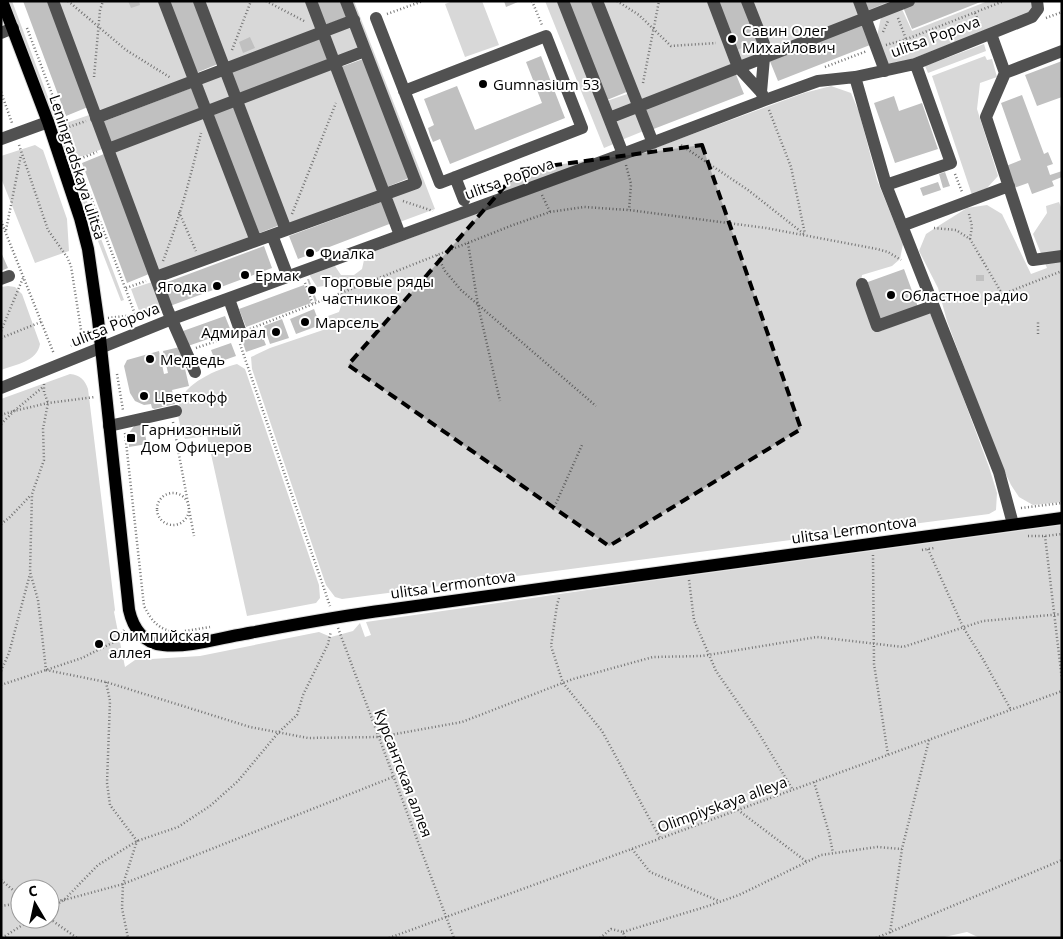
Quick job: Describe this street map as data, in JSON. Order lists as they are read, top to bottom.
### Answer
{
  "streets": {
    "main road": ["Leningradskaya ulitsa", "ulitsa Lermontova"],
    "street": ["ulitsa Popova"],
    "path": ["Курсантская аллея", "Olimpiyskaya alleya"]
  },
  "crossings": [
    ["ulitsa Popova", "Leningradskaya ulitsa"],
    ["ulitsa Lermontova", "Курсантская аллея"],
    ["Курсантская аллея", "Olimpiyskaya alleya"]
  ],
  "places": {
    "other": [
      "Савин Олег Михайлович",
      "Gumnasium 53",
      "Фиалка",
      "Ермак",
      "Ягодка",
      "Торговые ряды частников",
      "Областное радио",
      "Марсель",
      "Адмирал",
      "Медведь",
      "Цветкофф",
      "Олимпийская аллея"
    ],
    "transit": ["Гарнизонный Дом Офицеров"]
  },
  "north": "top"
}
